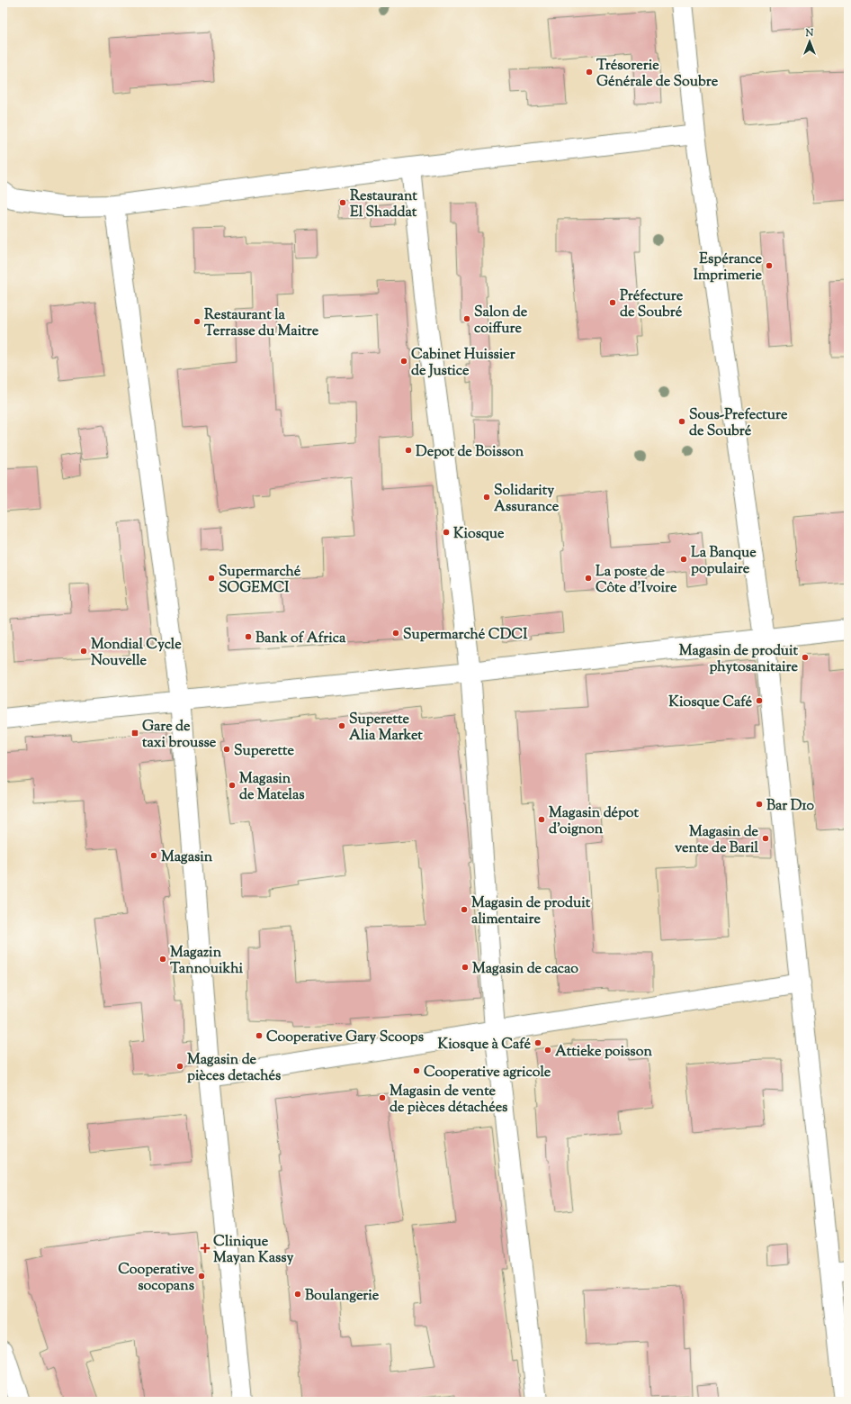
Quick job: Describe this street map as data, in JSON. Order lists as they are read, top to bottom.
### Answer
{
  "places": {
    "other": [
      "Trésorerie Générale de Soubre",
      "Restaurant El Shaddat",
      "Espérance Imprimerie",
      "Préfecture de Soubré",
      "Salon de coiffure",
      "Restaurant la Terrasse du Maitre",
      "Cabinet Huissier de Justice",
      "Sous-Prefecture de Soubré",
      "Depot de Boisson",
      "Solidarity Assurance",
      "Kiosque",
      "La Banque populaire",
      "Supermarché SOGEMCI",
      "La poste de Côte d'Ivoire",
      "Supermarché CDCI",
      "Bank of Africa",
      "Mondial Cycle Nouvelle",
      "Magasin de produit phytosanitaire",
      "Kiosque Café",
      "Superette Alia Market",
      "Superette",
      "Magasin de Matelas",
      "Bar D10",
      "Magasin dépot d'oignon",
      "Magasin de vente de Baril",
      "Magasin",
      "Magasin de produit alimentaire",
      "Magazin Tannouikhi",
      "Magasin de cacao",
      "Cooperative Gary Scoops",
      "Kiosque à Café",
      "Attieke poisson",
      "Magasin de pièces detachés",
      "Cooperative agricole",
      "Magasin de vente de pièces détachées",
      "Cooperative socopans",
      "Boulangerie"
    ],
    "transit": ["Gare de taxi brousse"],
    "health": ["Clinique Mayan Kassy"]
  },
  "north": "top"
}
